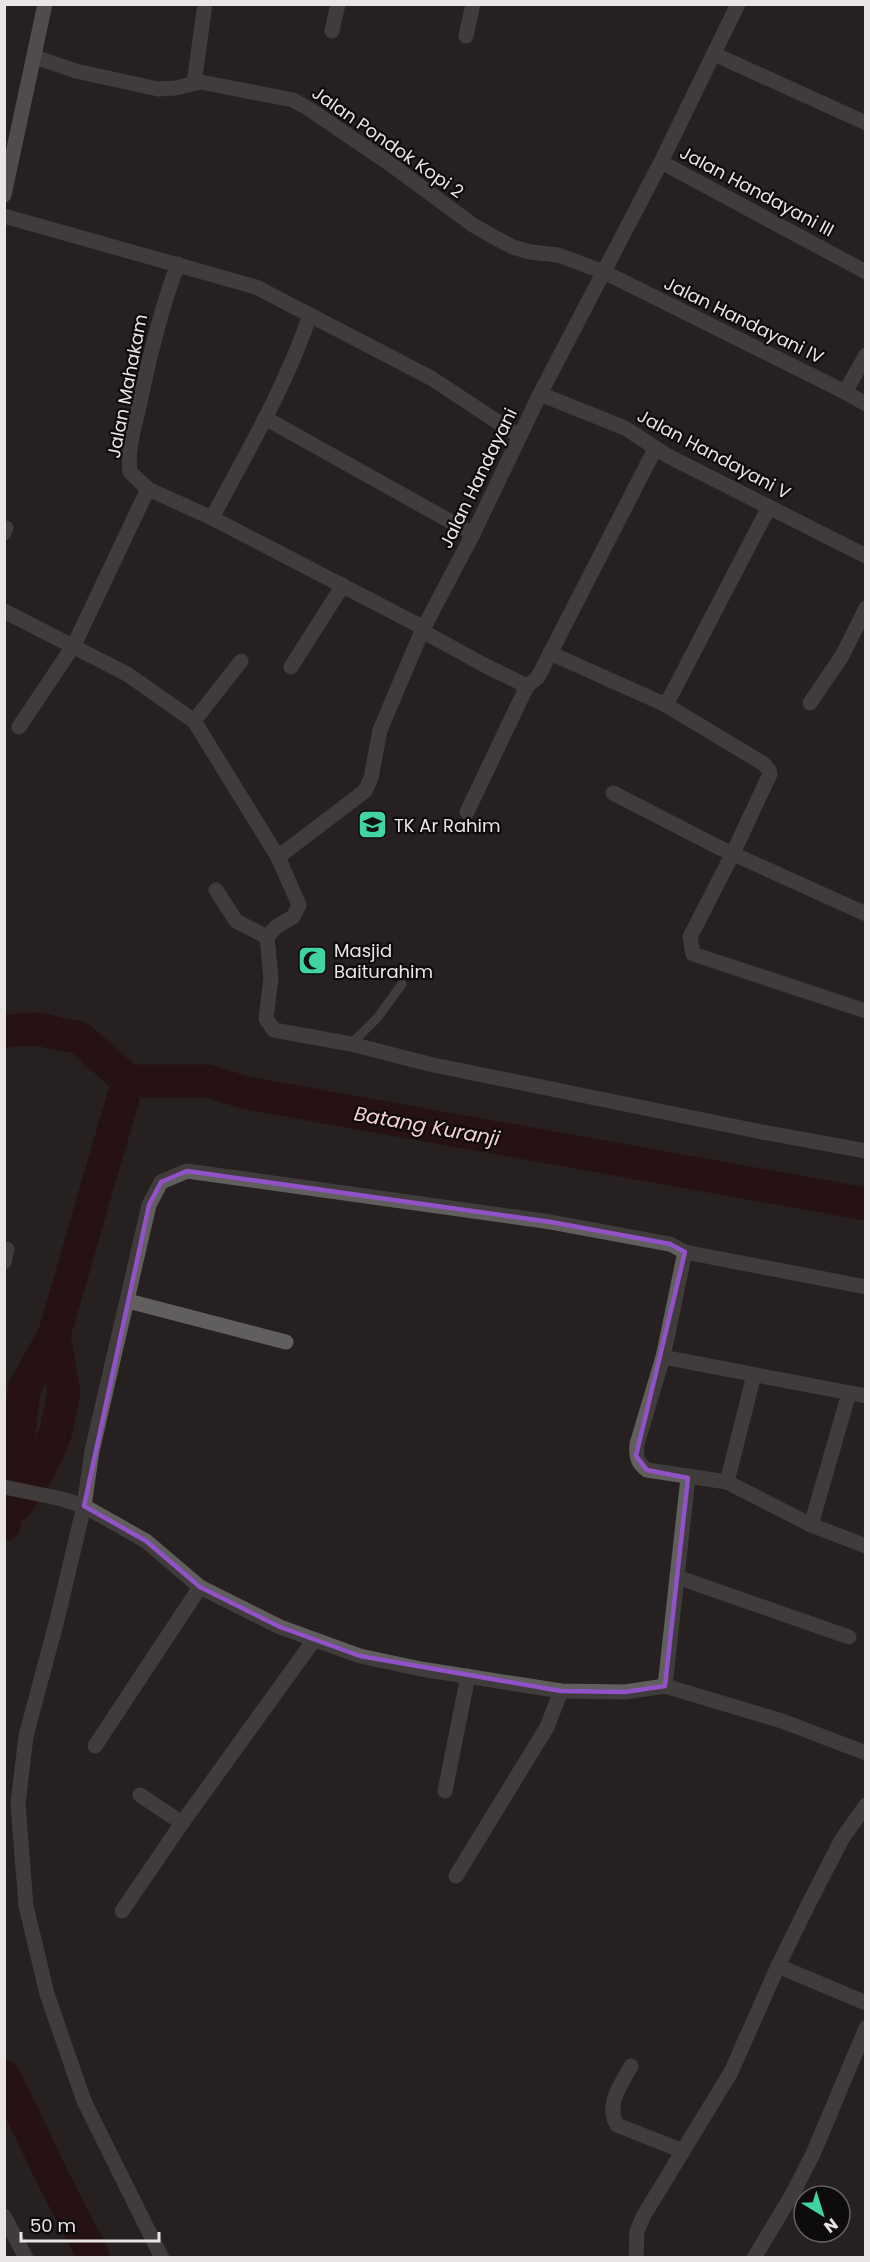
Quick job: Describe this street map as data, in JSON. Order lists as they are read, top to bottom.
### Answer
{
  "streets": {
    "street": [
      "Jalan Pondok Kopi 2",
      "Jalan Handayani III",
      "Jalan Handayani IV",
      "Jalan Mahakam",
      "Jalan Handayani V",
      "Jalan Handayani"
    ]
  },
  "crossings": [
    ["Jalan Pondok Kopi 2", "Jalan Handayani IV"],
    ["Jalan Pondok Kopi 2", "Jalan Handayani"],
    ["Jalan Handayani III", "Jalan Handayani"],
    ["Jalan Handayani IV", "Jalan Handayani"],
    ["Jalan Mahakam", "Jalan Handayani"],
    ["Jalan Handayani V", "Jalan Handayani"]
  ],
  "water": ["Batang Kuranji"],
  "places": {
    "school or university": ["TK Ar Rahim"],
    "mosque": ["Masjid Baiturahim"]
  },
  "scale_bar": "50 m",
  "north": "bottom right"
}
